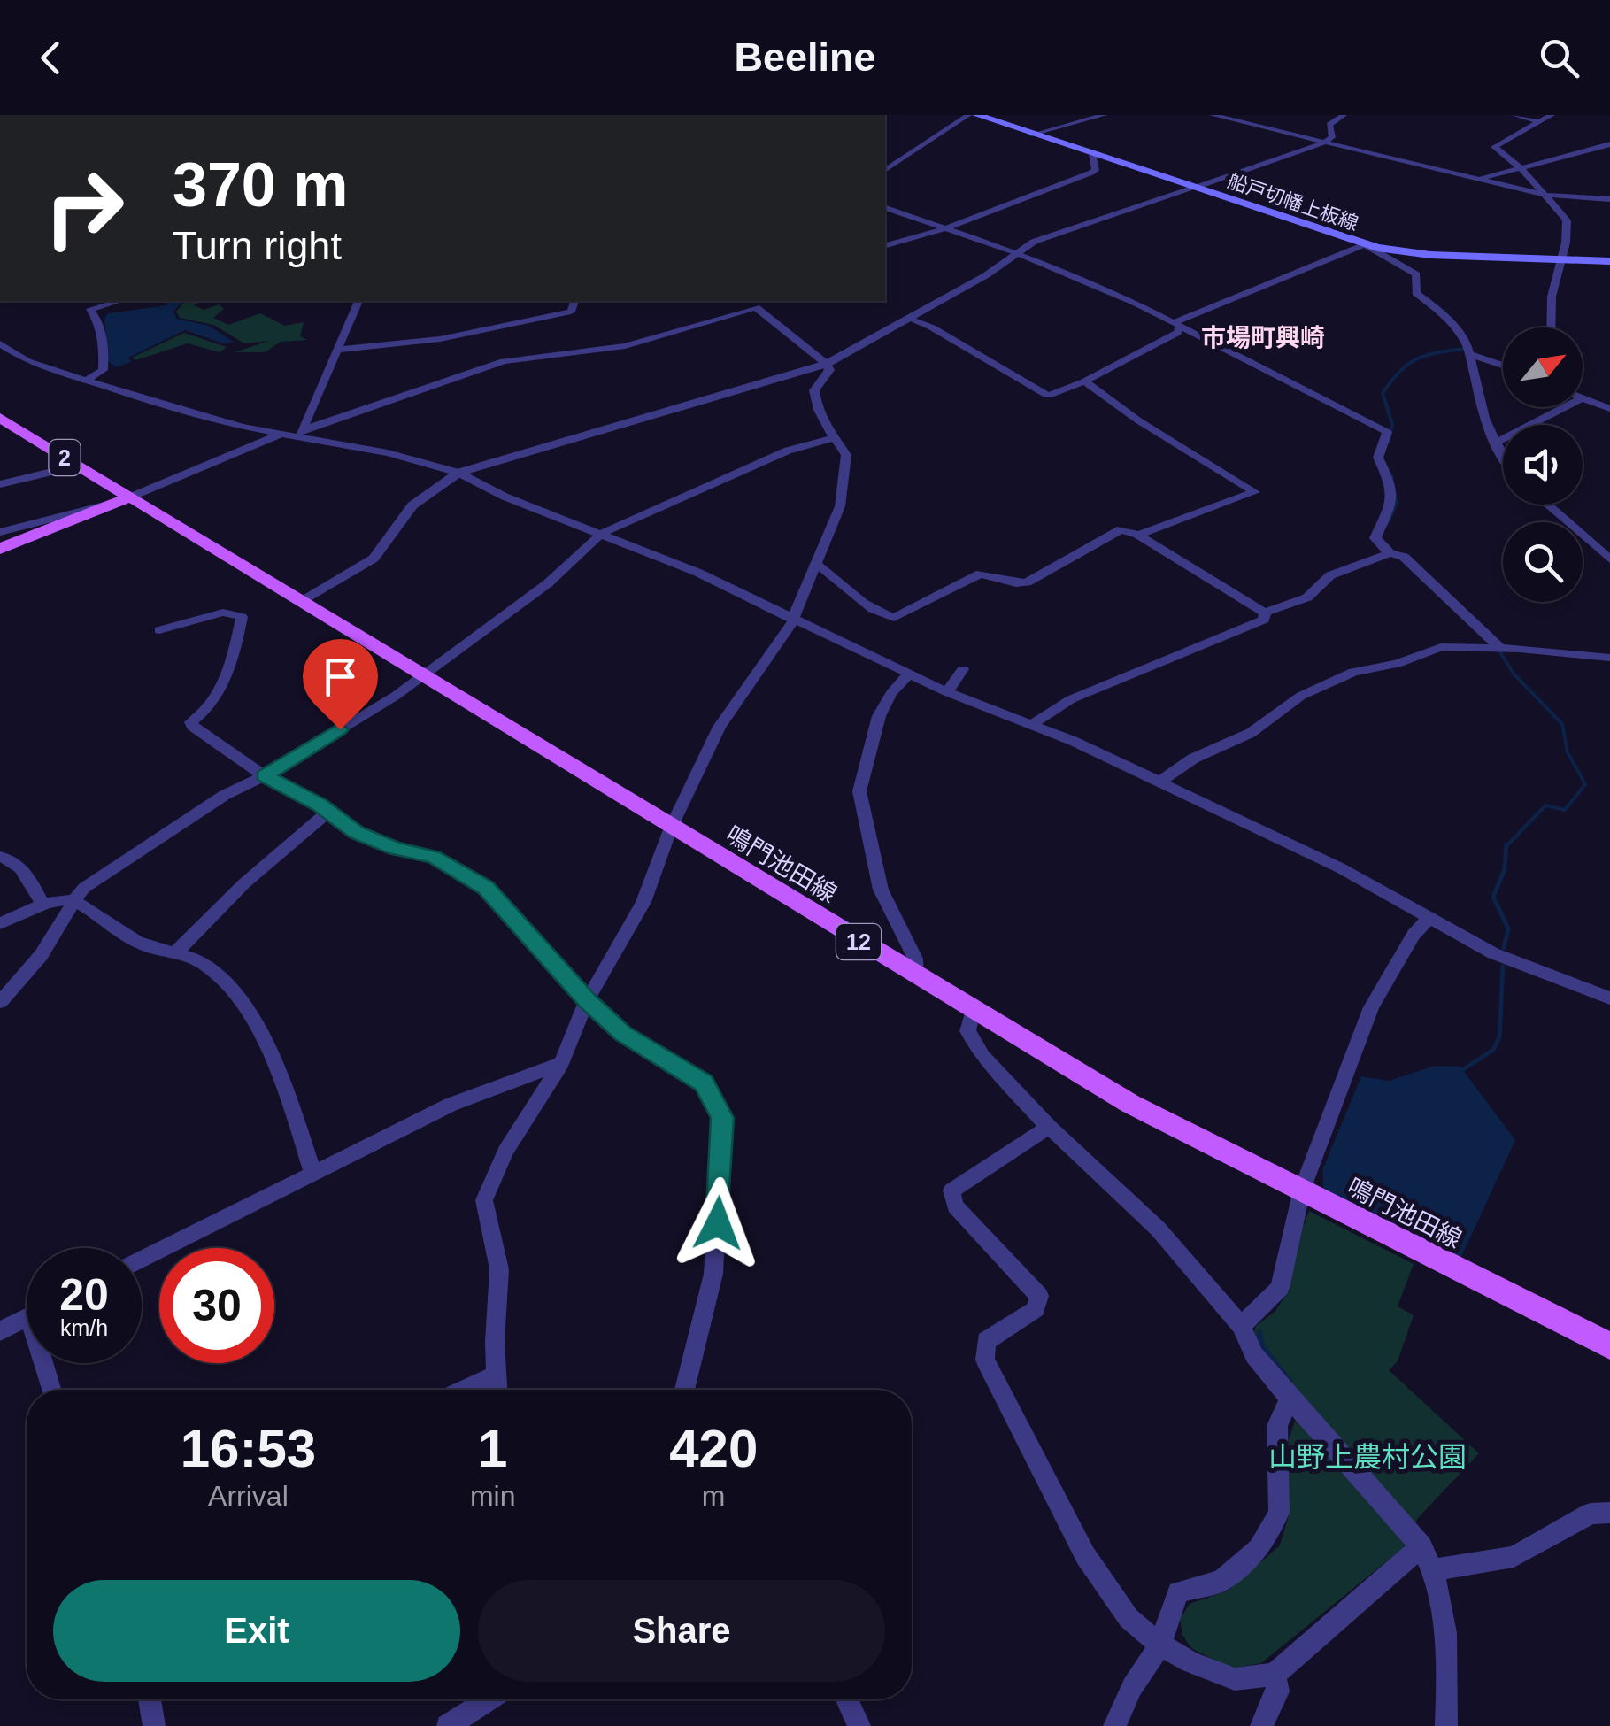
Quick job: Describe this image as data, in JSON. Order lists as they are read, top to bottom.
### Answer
{
  "streets": {
    "main road": [
      "船戸切幡上板線",
      "2",
      "鳴門池田線",
      "12"
    ]
  },
  "crossings": [
    ["2", "鳴門池田線"]
  ],
  "districts": ["市場町興崎"],
  "parks": ["山野上農村公園"],
  "north": "top right",
  "page": {
    "header": "Beeline",
    "turn": ["370 m", "Turn right"],
    "speed": "20 km/h",
    "limit": "30",
    "eta": [
      "16:53",
      "Arrival",
      "1",
      "min",
      "420",
      "m"
    ],
    "buttons": ["Exit", "Share"]
  }
}
